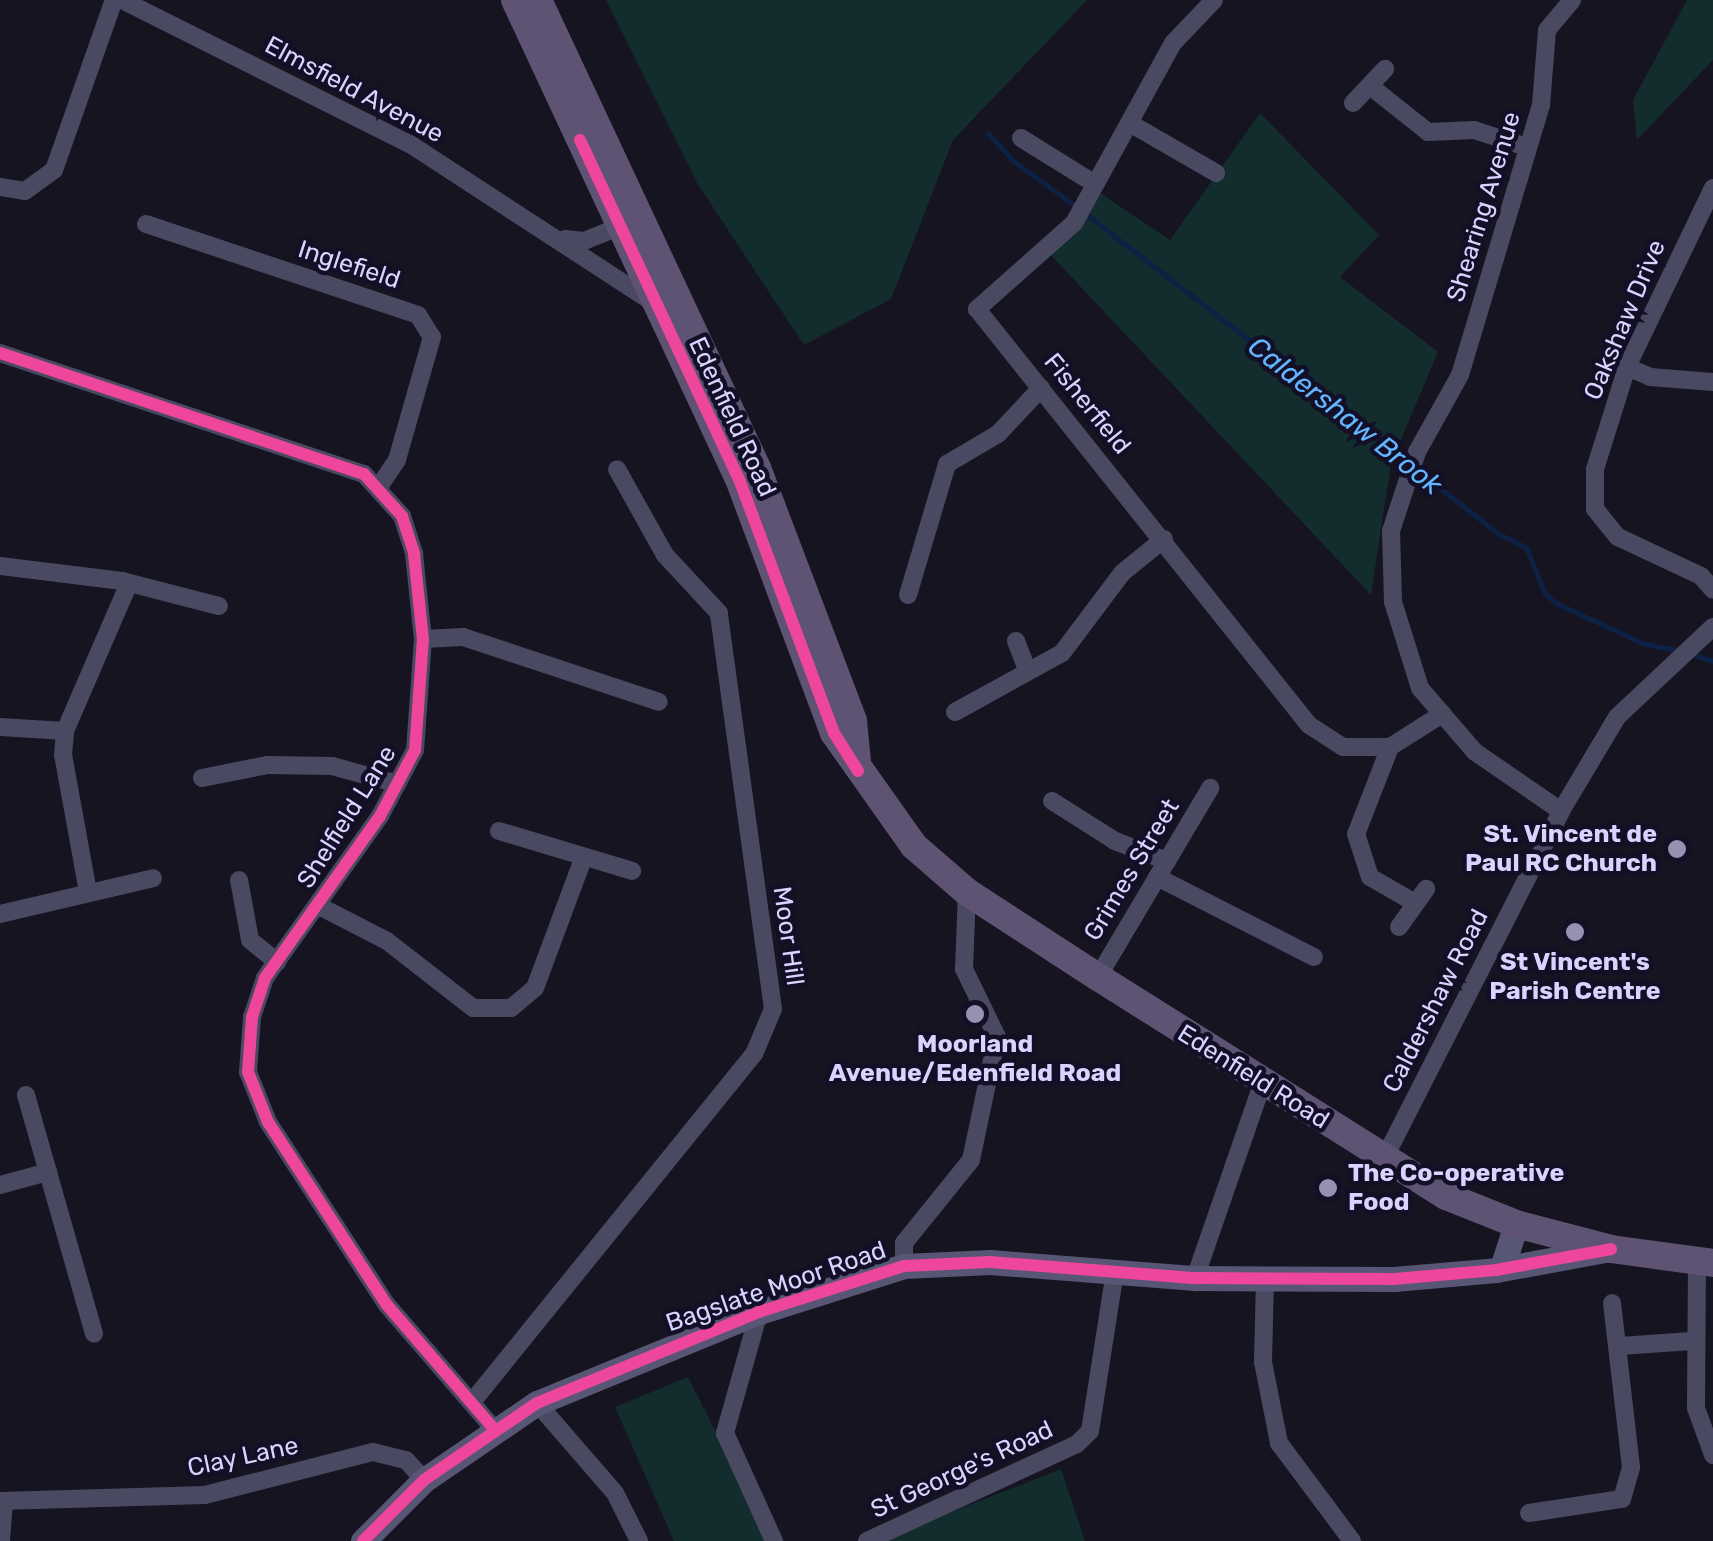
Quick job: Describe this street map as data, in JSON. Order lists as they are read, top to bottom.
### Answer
{
  "streets": {
    "main road": ["Edenfield Road"],
    "street": [
      "Elmsfield Avenue",
      "Shearing Avenue",
      "Inglefield",
      "Oakshaw Drive",
      "Fisherfield",
      "Shelfield Lane",
      "Grimes Street",
      "Moor Hill",
      "Caldershaw Road",
      "Bagslate Moor Road",
      "Clay Lane",
      "St George's Road"
    ]
  },
  "crossings": [
    ["Elmsfield Avenue", "Edenfield Road"],
    ["Shearing Avenue", "Caldershaw Road"],
    ["Inglefield", "Shelfield Lane"],
    ["Edenfield Road", "Grimes Street"],
    ["Edenfield Road", "Caldershaw Road"],
    ["Edenfield Road", "Bagslate Moor Road"],
    ["Shelfield Lane", "Moor Hill"],
    ["Shelfield Lane", "Bagslate Moor Road"],
    ["Bagslate Moor Road", "Clay Lane"],
    ["Bagslate Moor Road", "St George's Road"]
  ],
  "water": ["Caldershaw Brook"],
  "places": [
    "St. Vincent de Paul RC Church",
    "St Vincent's Parish Centre",
    "Moorland Avenue/Edenfield Road",
    "The Co-operative Food"
  ]
}
